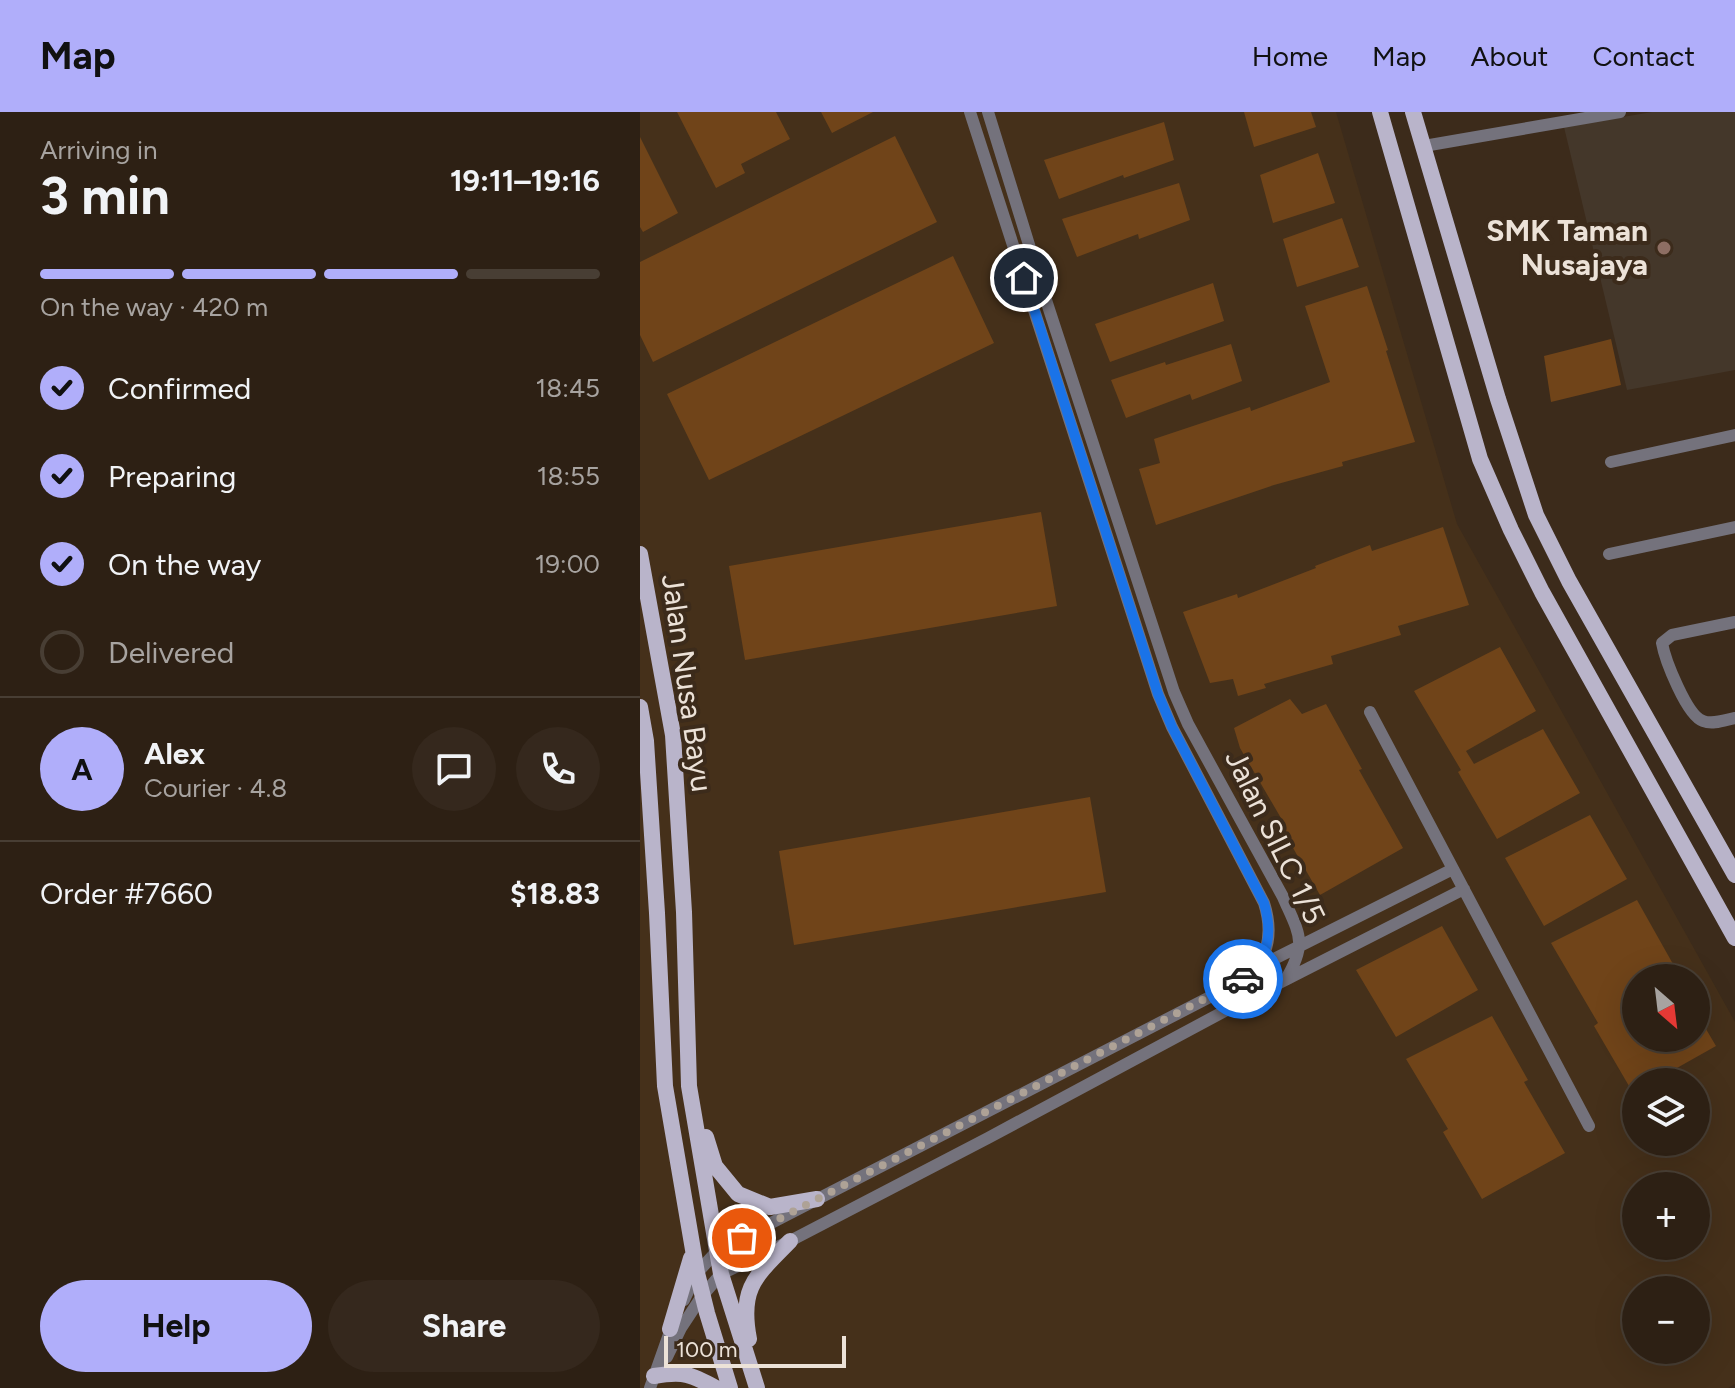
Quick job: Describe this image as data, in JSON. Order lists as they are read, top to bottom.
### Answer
{
  "streets": {
    "main road": ["Jalan Nusa Bayu"],
    "street": ["Jalan SILC 1/5"]
  },
  "places": ["SMK Taman Nusajaya"],
  "scale_bar": "100 m",
  "north": "bottom right",
  "page": {
    "header": "Map",
    "nav": [
      "Home",
      "Map",
      "About",
      "Contact"
    ],
    "heading": ["3 min", "Arriving in", "19:11–19:16"],
    "panel": [
      "Alex",
      "Courier · 4.8",
      "Order #7660",
      "$18.83"
    ],
    "bar": "On the way · 420 m",
    "list": [
      ["Confirmed", "18:45"],
      ["Preparing", "18:55"],
      ["On the way", "19:00"],
      "Delivered"
    ],
    "round": "A",
    "map_buttons": ["+", "−"],
    "buttons": ["Help", "Share"],
    "scale": "100 m"
  }
}
